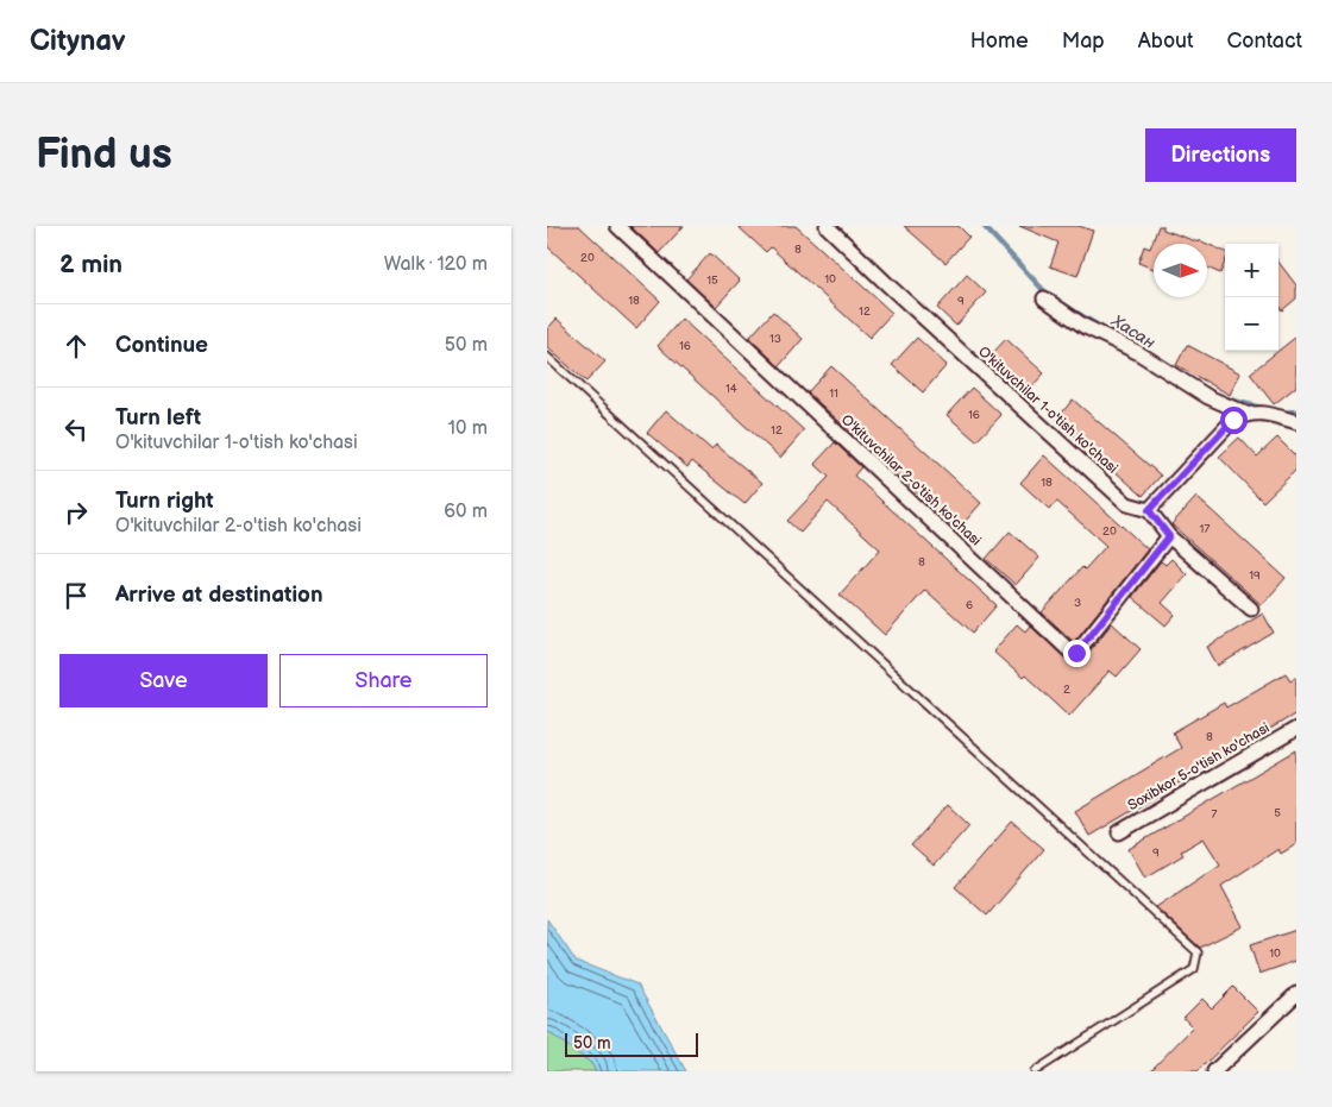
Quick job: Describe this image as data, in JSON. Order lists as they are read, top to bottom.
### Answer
{
  "streets": {
    "street": ["O'kituvchilar 1-o'tish ko'chasi", "O'kituvchilar 2-o'tish ko'chasi", "Soxibkor 5-o'tish ko'chasi"]
  },
  "water": ["Хасан"],
  "house_numbers": [
    "8",
    "20",
    "10",
    "15",
    "18",
    "9",
    "12",
    "13",
    "16",
    "14",
    "11",
    "16",
    "12",
    "18",
    "17",
    "20",
    "8",
    "19",
    "3",
    "6",
    "2",
    "8",
    "5",
    "7",
    "9",
    "10"
  ],
  "scale_bar": "50 m",
  "north": "right",
  "page": {
    "header": "Citynav",
    "nav": [
      "Home",
      "Map",
      "About",
      "Contact"
    ],
    "buttons": [
      "Directions",
      ["Save", "Share"]
    ],
    "title": "Find us",
    "heading": ["2 min", "Walk · 120 m"],
    "map_buttons": ["+", "−"],
    "list": [
      ["Continue", "50 m"],
      ["Turn left", "O'kituvchilar 1-o'tish ko'chasi", "10 m"],
      ["Turn right", "O'kituvchilar 2-o'tish ko'chasi", "60 m"],
      "Arrive at destination"
    ],
    "scale": "50 m"
  }
}
